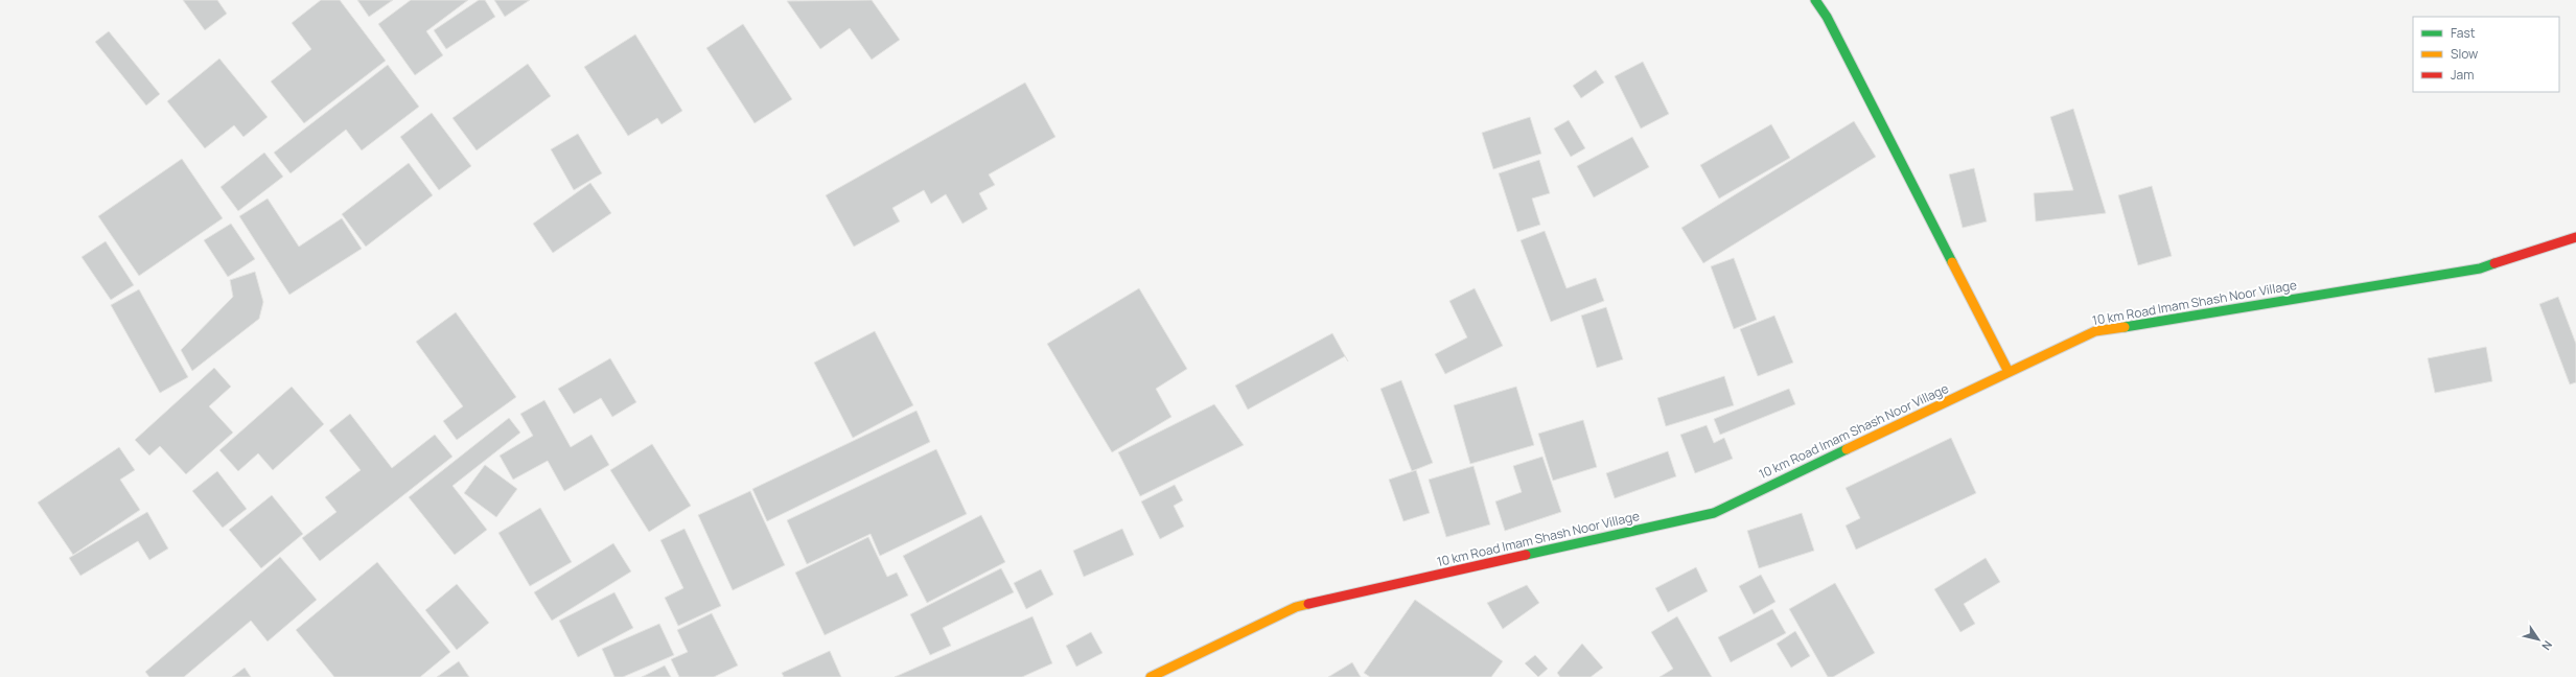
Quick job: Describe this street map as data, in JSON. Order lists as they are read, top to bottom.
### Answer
{
  "streets": {
    "street": ["10 km Road Imam Shash Noor Village"]
  },
  "legend": ["Fast", "Slow", "Jam"],
  "north": "bottom right"
}
